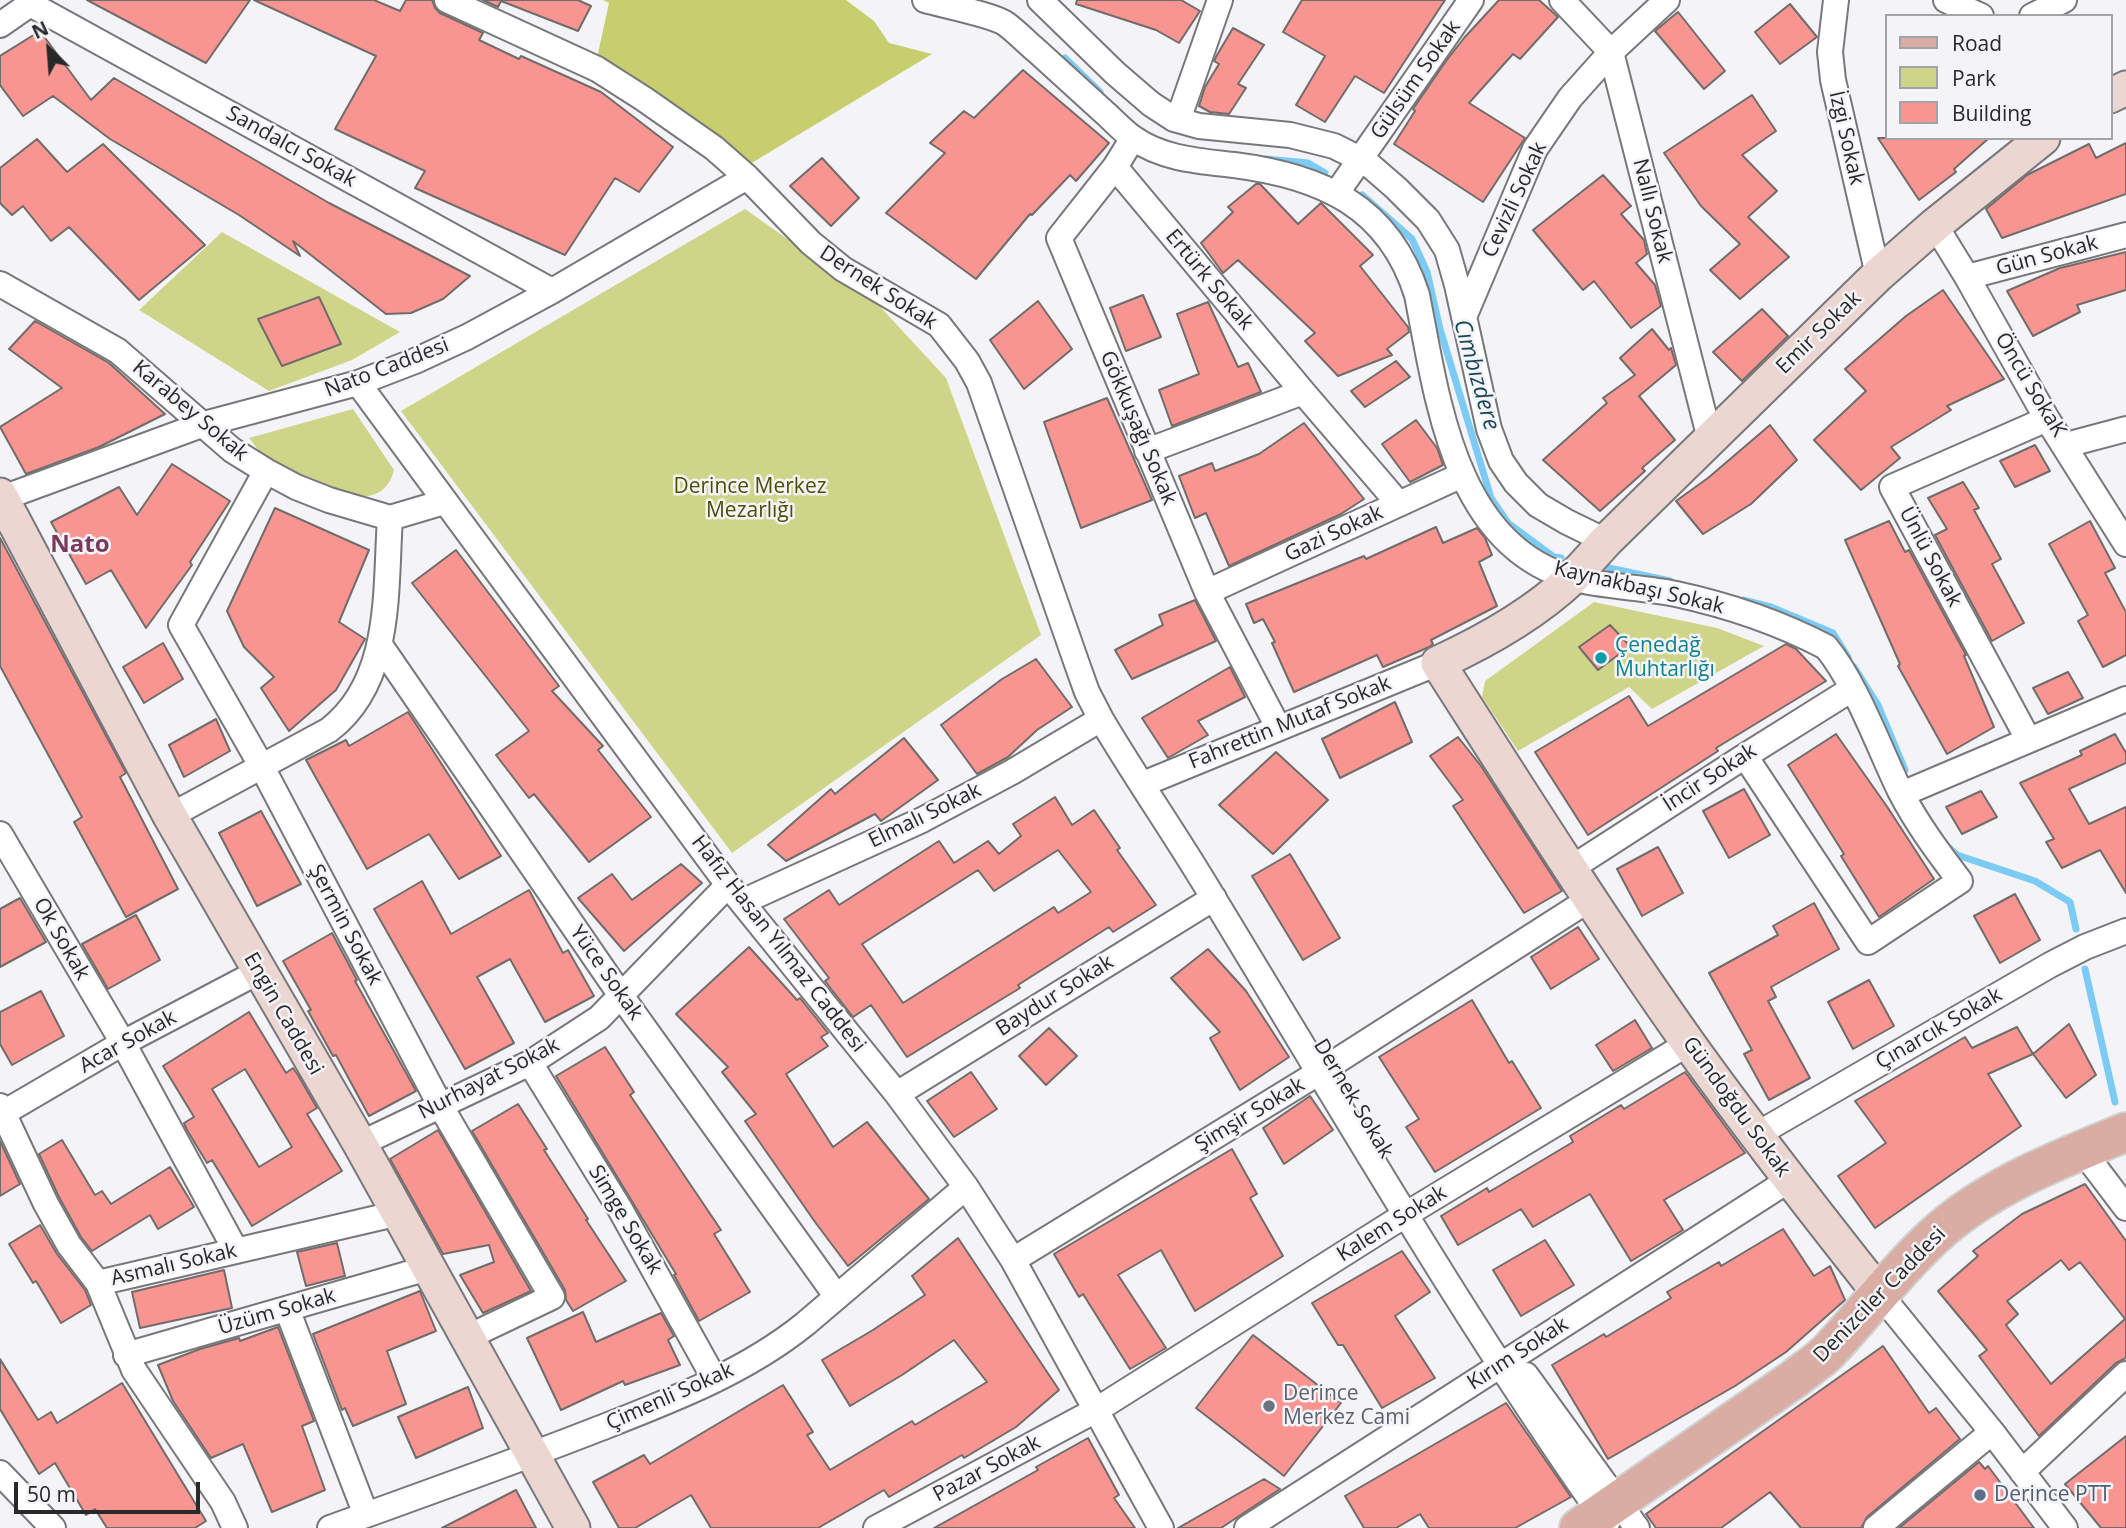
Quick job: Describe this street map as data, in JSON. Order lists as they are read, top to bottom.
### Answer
{
  "streets": {
    "main road": ["Denizciler Caddesi"],
    "street": [
      "Gülsüm Sokak",
      "İzgi Sokak",
      "Sandalcı Sokak",
      "Cevizli Sokak",
      "Nallı Sokak",
      "Gün Sokak",
      "Ertürk Sokak",
      "Dernek Sokak",
      "Emir Sokak",
      "Nato Caddesi",
      "Öncü SokaK",
      "Karabey Sokak",
      "Gökkuşağı Sokak",
      "Gazi Sokak",
      "Ünlü Sokak",
      "Kaynakbaşı Sokak",
      "Fahrettin Mutaf Sokak",
      "İncir Sokak",
      "Elmalı Sokak",
      "Şermin Sokak",
      "Ok Sokak",
      "Hafız Hasan Yılmaz Caddesi",
      "Yüce Sokak",
      "Baydur Sokak",
      "Engin Caddesi",
      "Çınarcık Sokak",
      "Acar Sokak",
      "Nurhayat Sokak",
      "Gündoğdu Sokak",
      "Şimşir Sokak",
      "Simge Sokak",
      "Kalem Sokak",
      "Asmalı Sokak",
      "Üzüm Sokak",
      "Kırım Sokak",
      "Çimenli Sokak",
      "Pazar Sokak"
    ]
  },
  "crossings": [
    ["Gülsüm Sokak", "Kaynakbaşı Sokak"],
    ["İzgi Sokak", "Emir Sokak"],
    ["Sandalcı Sokak", "Nato Caddesi"],
    ["Cevizli Sokak", "Nallı Sokak"],
    ["Nallı Sokak", "Emir Sokak"],
    ["Gün Sokak", "Öncü SokaK"],
    ["Ertürk Sokak", "Gökkuşağı Sokak"],
    ["Ertürk Sokak", "Gazi Sokak"],
    ["Dernek Sokak", "Nato Caddesi"],
    ["Dernek Sokak", "Fahrettin Mutaf Sokak"],
    ["Dernek Sokak", "Elmalı Sokak"],
    ["Dernek Sokak", "Baydur Sokak"],
    ["Dernek Sokak", "Şimşir Sokak"],
    ["Dernek Sokak", "Kalem Sokak"],
    ["Dernek Sokak", "Denizciler Caddesi"],
    ["Dernek Sokak", "Kırım Sokak"],
    ["Emir Sokak", "Öncü SokaK"],
    ["Emir Sokak", "Kaynakbaşı Sokak"],
    ["Emir Sokak", "Fahrettin Mutaf Sokak"],
    ["Emir Sokak", "Gündoğdu Sokak"],
    ["Nato Caddesi", "Karabey Sokak"],
    ["Nato Caddesi", "Hafız Hasan Yılmaz Caddesi"],
    ["Nato Caddesi", "Engin Caddesi"],
    ["Öncü SokaK", "Ünlü Sokak"],
    ["Karabey Sokak", "Şermin Sokak"],
    ["Gökkuşağı Sokak", "Gazi Sokak"],
    ["Gökkuşağı Sokak", "Kaynakbaşı Sokak"],
    ["Gökkuşağı Sokak", "Fahrettin Mutaf Sokak"],
    ["Gazi Sokak", "Kaynakbaşı Sokak"],
    ["Kaynakbaşı Sokak", "İncir Sokak"],
    ["Fahrettin Mutaf Sokak", "Gündoğdu Sokak"],
    ["İncir Sokak", "Gündoğdu Sokak"],
    ["Elmalı Sokak", "Hafız Hasan Yılmaz Caddesi"],
    ["Elmalı Sokak", "Nurhayat Sokak"],
    ["Şermin Sokak", "Engin Caddesi"],
    ["Şermin Sokak", "Nurhayat Sokak"],
    ["Ok Sokak", "Acar Sokak"],
    ["Ok Sokak", "Asmalı Sokak"],
    ["Hafız Hasan Yılmaz Caddesi", "Baydur Sokak"],
    ["Hafız Hasan Yılmaz Caddesi", "Nurhayat Sokak"],
    ["Hafız Hasan Yılmaz Caddesi", "Şimşir Sokak"],
    ["Hafız Hasan Yılmaz Caddesi", "Kalem Sokak"],
    ["Hafız Hasan Yılmaz Caddesi", "Çimenli Sokak"],
    ["Hafız Hasan Yılmaz Caddesi", "Pazar Sokak"],
    ["Yüce Sokak", "Nurhayat Sokak"],
    ["Yüce Sokak", "Çimenli Sokak"],
    ["Engin Caddesi", "Acar Sokak"],
    ["Engin Caddesi", "Nurhayat Sokak"],
    ["Engin Caddesi", "Asmalı Sokak"],
    ["Engin Caddesi", "Üzüm Sokak"],
    ["Engin Caddesi", "Çimenli Sokak"],
    ["Çınarcık Sokak", "Gündoğdu Sokak"],
    ["Acar Sokak", "Asmalı Sokak"],
    ["Nurhayat Sokak", "Simge Sokak"],
    ["Gündoğdu Sokak", "Şimşir Sokak"],
    ["Gündoğdu Sokak", "Kalem Sokak"],
    ["Gündoğdu Sokak", "Denizciler Caddesi"],
    ["Gündoğdu Sokak", "Kırım Sokak"],
    ["Simge Sokak", "Çimenli Sokak"],
    ["Kalem Sokak", "Pazar Sokak"]
  ],
  "districts": ["Nato"],
  "water": ["Cımbızdere"],
  "parks": ["Derince Merkez Mezarlığı"],
  "places": ["Çenedağ Muhtarlığı", "Derince Merkez Cami", "Derince PTT"],
  "legend": ["Road", "Park", "Building"],
  "scale_bar": "50 m",
  "north": "top left"
}
